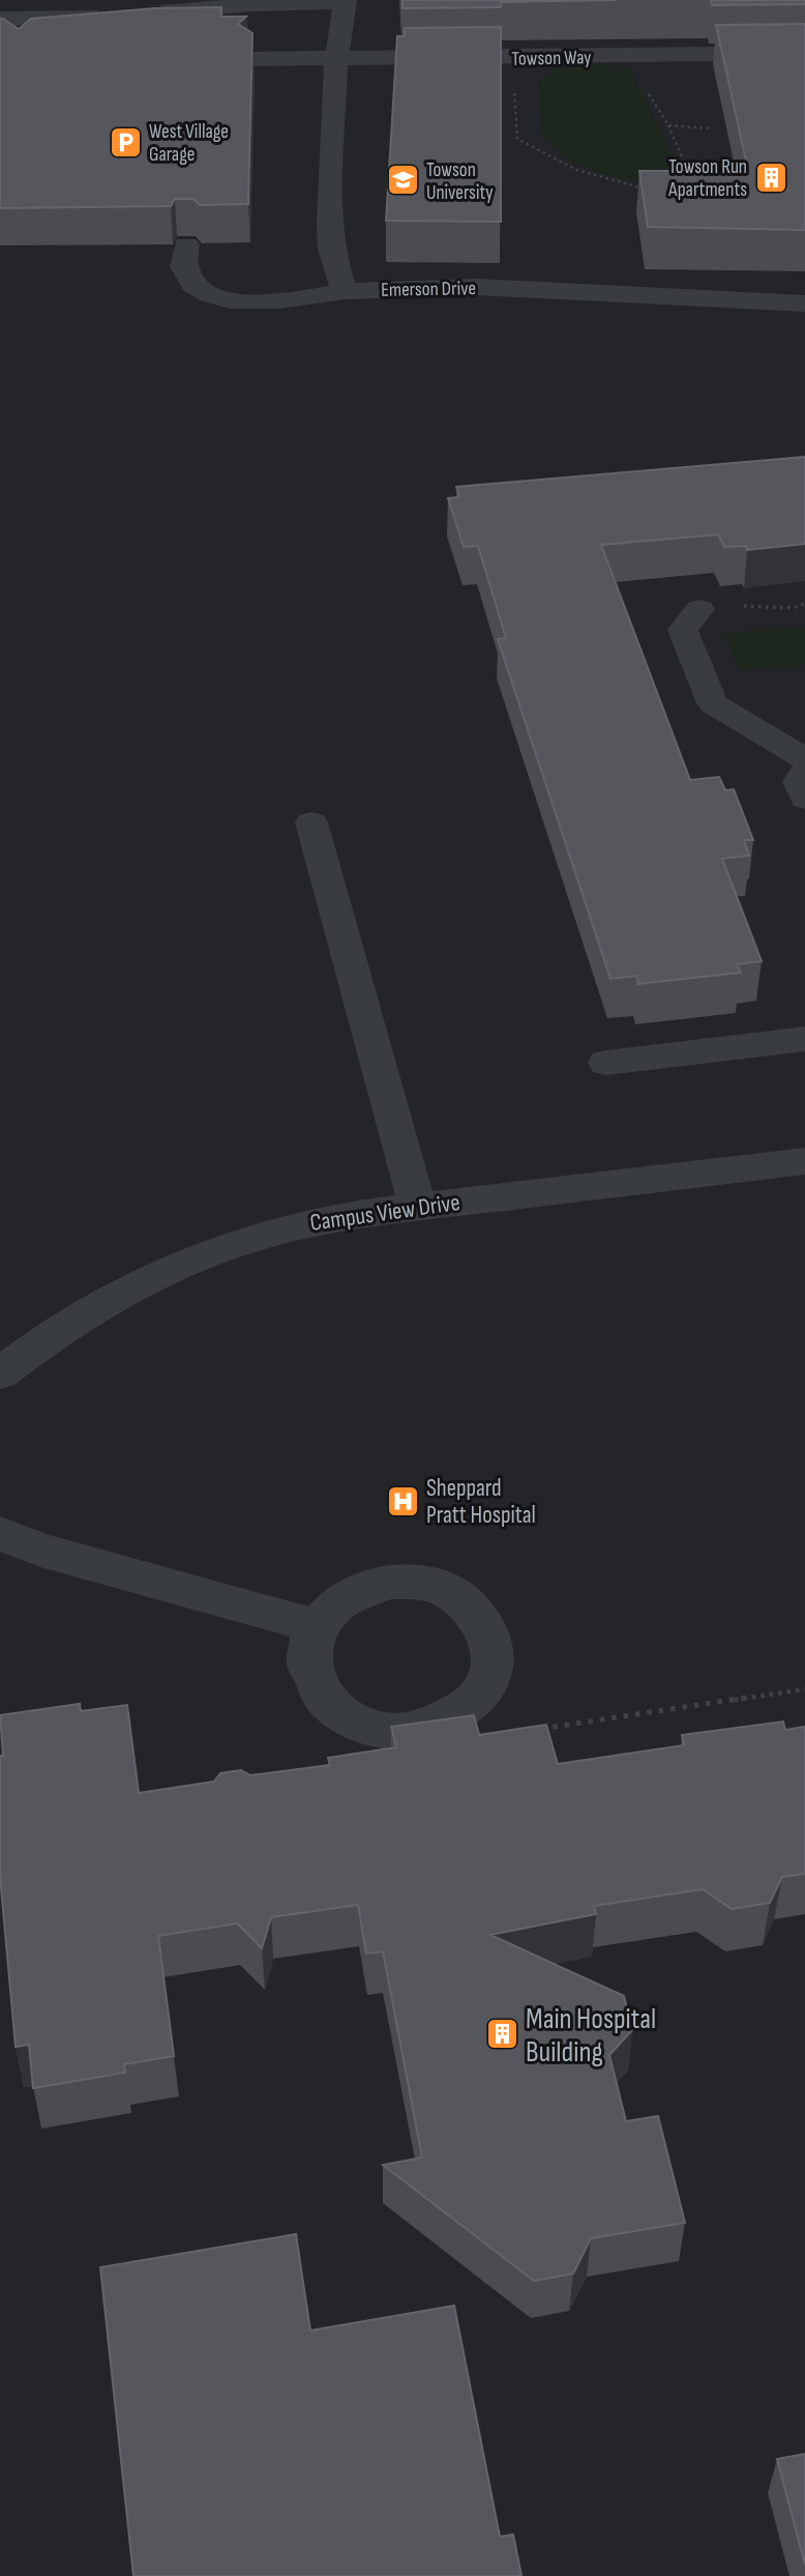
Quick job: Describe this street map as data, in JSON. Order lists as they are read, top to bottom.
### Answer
{
  "streets": {
    "street": ["Towson Way", "Emerson Drive", "Campus View Drive"]
  },
  "places": {
    "parking": ["West Village Garage"],
    "building": ["Towson Run Apartments", "Main Hospital Building"],
    "school or university": ["Towson University"],
    "hospital": ["Sheppard Pratt Hospital"]
  }
}
